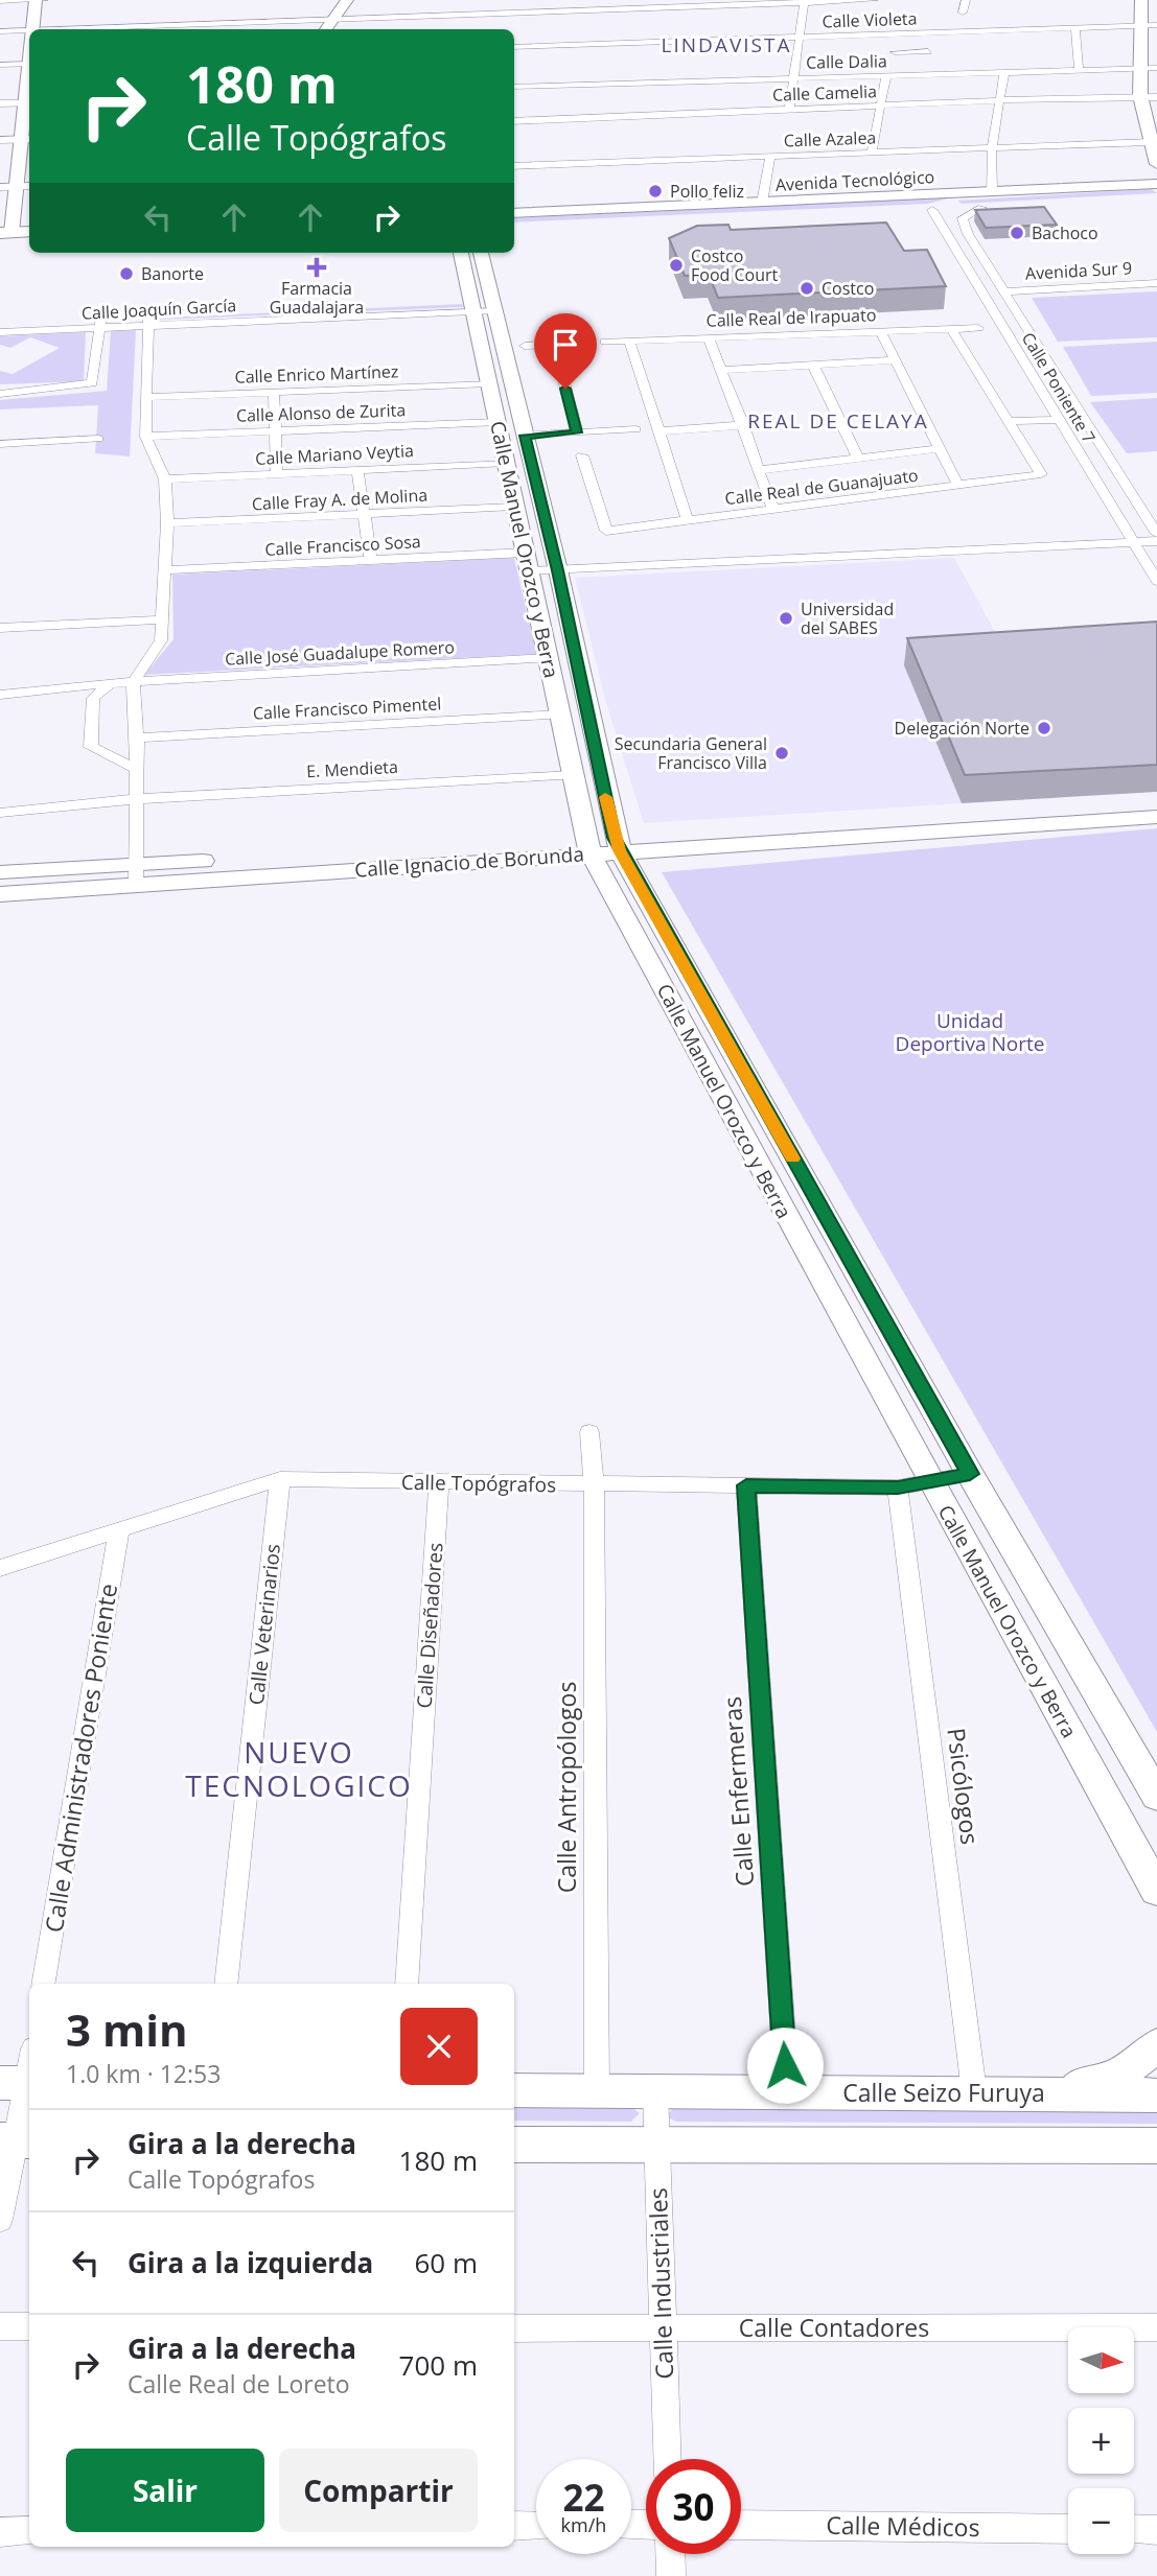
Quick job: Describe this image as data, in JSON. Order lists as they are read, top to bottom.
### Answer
{
  "streets": {
    "main road": ["Avenida Tecnológico"],
    "street": [
      "Calle Violeta",
      "Calle Dalia",
      "Calle Camelia",
      "Calle Azalea",
      "Avenida Sur 9",
      "Calle Joaquín García",
      "Calle Real de Irapuato",
      "Calle Enrico Martínez",
      "Calle Poniente 7",
      "Calle Alonso de Zurita",
      "Calle Mariano Veytia",
      "Calle Real de Guanajuato",
      "Calle Fray A. de Molina",
      "Calle Francisco Sosa",
      "Calle Manuel Orozco y Berra",
      "Calle José Guadalupe Romero",
      "Calle Francisco Pimentel",
      "E. Mendieta",
      "Calle Ignacio de Borunda",
      "Calle Topógrafos",
      "Calle Veterinarios",
      "Calle Diseñadores",
      "Calle Administradores Poniente",
      "Psicólogos",
      "Calle Antropólogos",
      "Calle Enfermeras",
      "Calle Seizo Furuya",
      "Calle Industriales",
      "Calle Contadores",
      "Calle Médicos"
    ]
  },
  "crossings": [
    ["Avenida Tecnológico", "Calle Poniente 7"],
    ["Avenida Sur 9", "Calle Poniente 7"],
    ["Calle Joaquín García", "Calle Manuel Orozco y Berra"],
    ["Calle Enrico Martínez", "Calle Manuel Orozco y Berra"],
    ["Calle Poniente 7", "Calle Francisco Sosa"],
    ["Calle Alonso de Zurita", "Calle Manuel Orozco y Berra"],
    ["Calle Mariano Veytia", "Calle Manuel Orozco y Berra"],
    ["Calle Fray A. de Molina", "Calle Manuel Orozco y Berra"],
    ["Calle Francisco Sosa", "Calle Manuel Orozco y Berra"],
    ["Calle Manuel Orozco y Berra", "Calle José Guadalupe Romero"],
    ["Calle Manuel Orozco y Berra", "Calle Francisco Pimentel"],
    ["Calle Manuel Orozco y Berra", "E. Mendieta"],
    ["Calle Manuel Orozco y Berra", "Calle Ignacio de Borunda"],
    ["Calle Manuel Orozco y Berra", "Calle Topógrafos"],
    ["Calle Topógrafos", "Calle Veterinarios"],
    ["Calle Topógrafos", "Calle Diseñadores"],
    ["Calle Topógrafos", "Calle Administradores Poniente"],
    ["Calle Topógrafos", "Psicólogos"],
    ["Calle Topógrafos", "Calle Antropólogos"],
    ["Calle Topógrafos", "Calle Enfermeras"],
    ["Psicólogos", "Calle Seizo Furuya"],
    ["Calle Antropólogos", "Calle Seizo Furuya"],
    ["Calle Enfermeras", "Calle Seizo Furuya"],
    ["Calle Seizo Furuya", "Calle Industriales"],
    ["Calle Industriales", "Calle Contadores"]
  ],
  "districts": ["LINDAVISTA", "REAL DE CELAYA", "NUEVO TECNOLOGICO"],
  "parks": ["Unidad Deportiva Norte"],
  "places": {
    "other": [
      "Pollo feliz",
      "Bachoco",
      "Costco Food Court",
      "Banorte",
      "Costco",
      "Universidad del SABES",
      "Delegación Norte",
      "Secundaria General Francisco Villa"
    ],
    "health": ["Farmacia Guadalajara"]
  },
  "north": "right",
  "page": {
    "turn": ["180 m", "Calle Topógrafos"],
    "heading": ["3 min", "1.0 km · 12:53"],
    "list": [
      {
        "name": "Gira a la derecha",
        "note": "Calle Topógrafos",
        "value": "180 m"
      },
      {
        "name": "Gira a la izquierda",
        "value": "60 m"
      },
      {
        "name": "Gira a la derecha",
        "note": "Calle Real de Loreto",
        "value": "700 m"
      }
    ],
    "map_buttons": ["+", "−"],
    "buttons": ["Salir", "Compartir"],
    "speed": "22 km/h",
    "limit": "30"
  }
}
